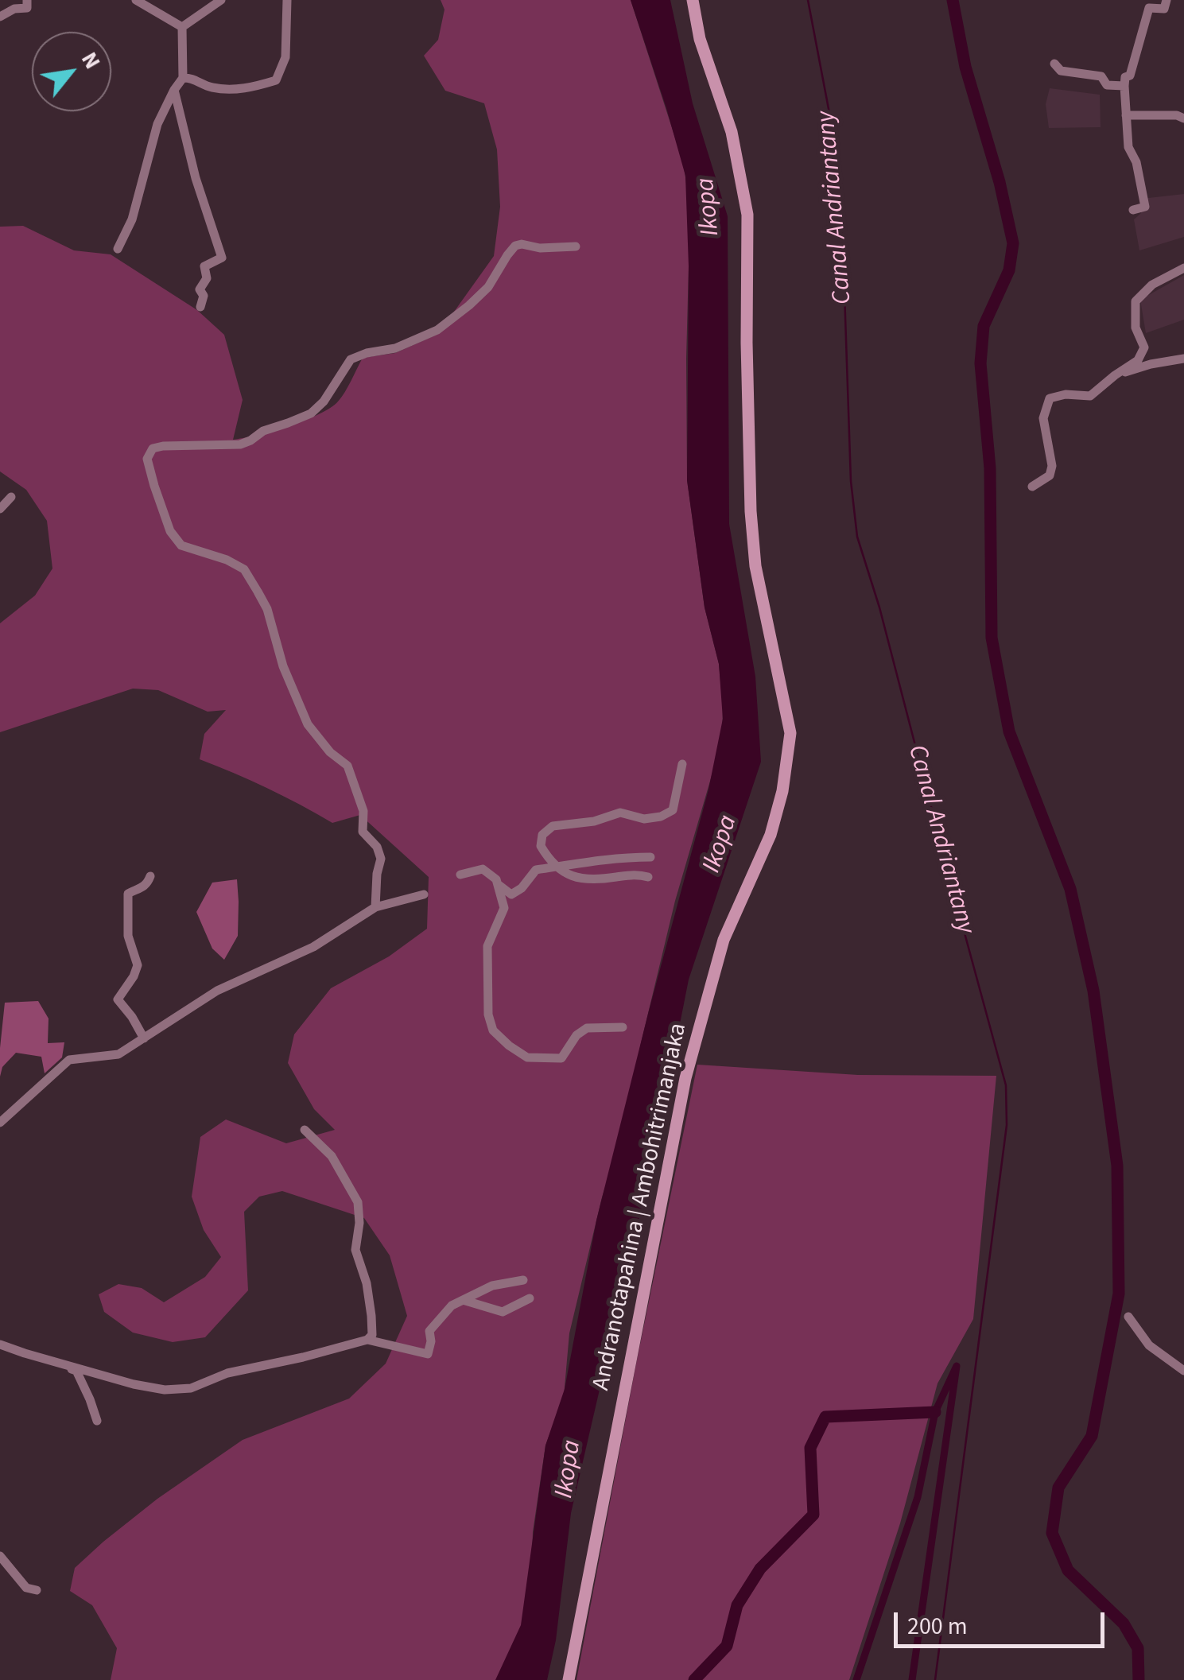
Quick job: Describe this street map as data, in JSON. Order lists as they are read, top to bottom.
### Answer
{
  "streets": {
    "main road": ["Andranotapahina | Ambohitrimanjaka"]
  },
  "water": ["Ikopa", "Canal Andriantany"],
  "scale_bar": "200 m",
  "north": "top right"
}
